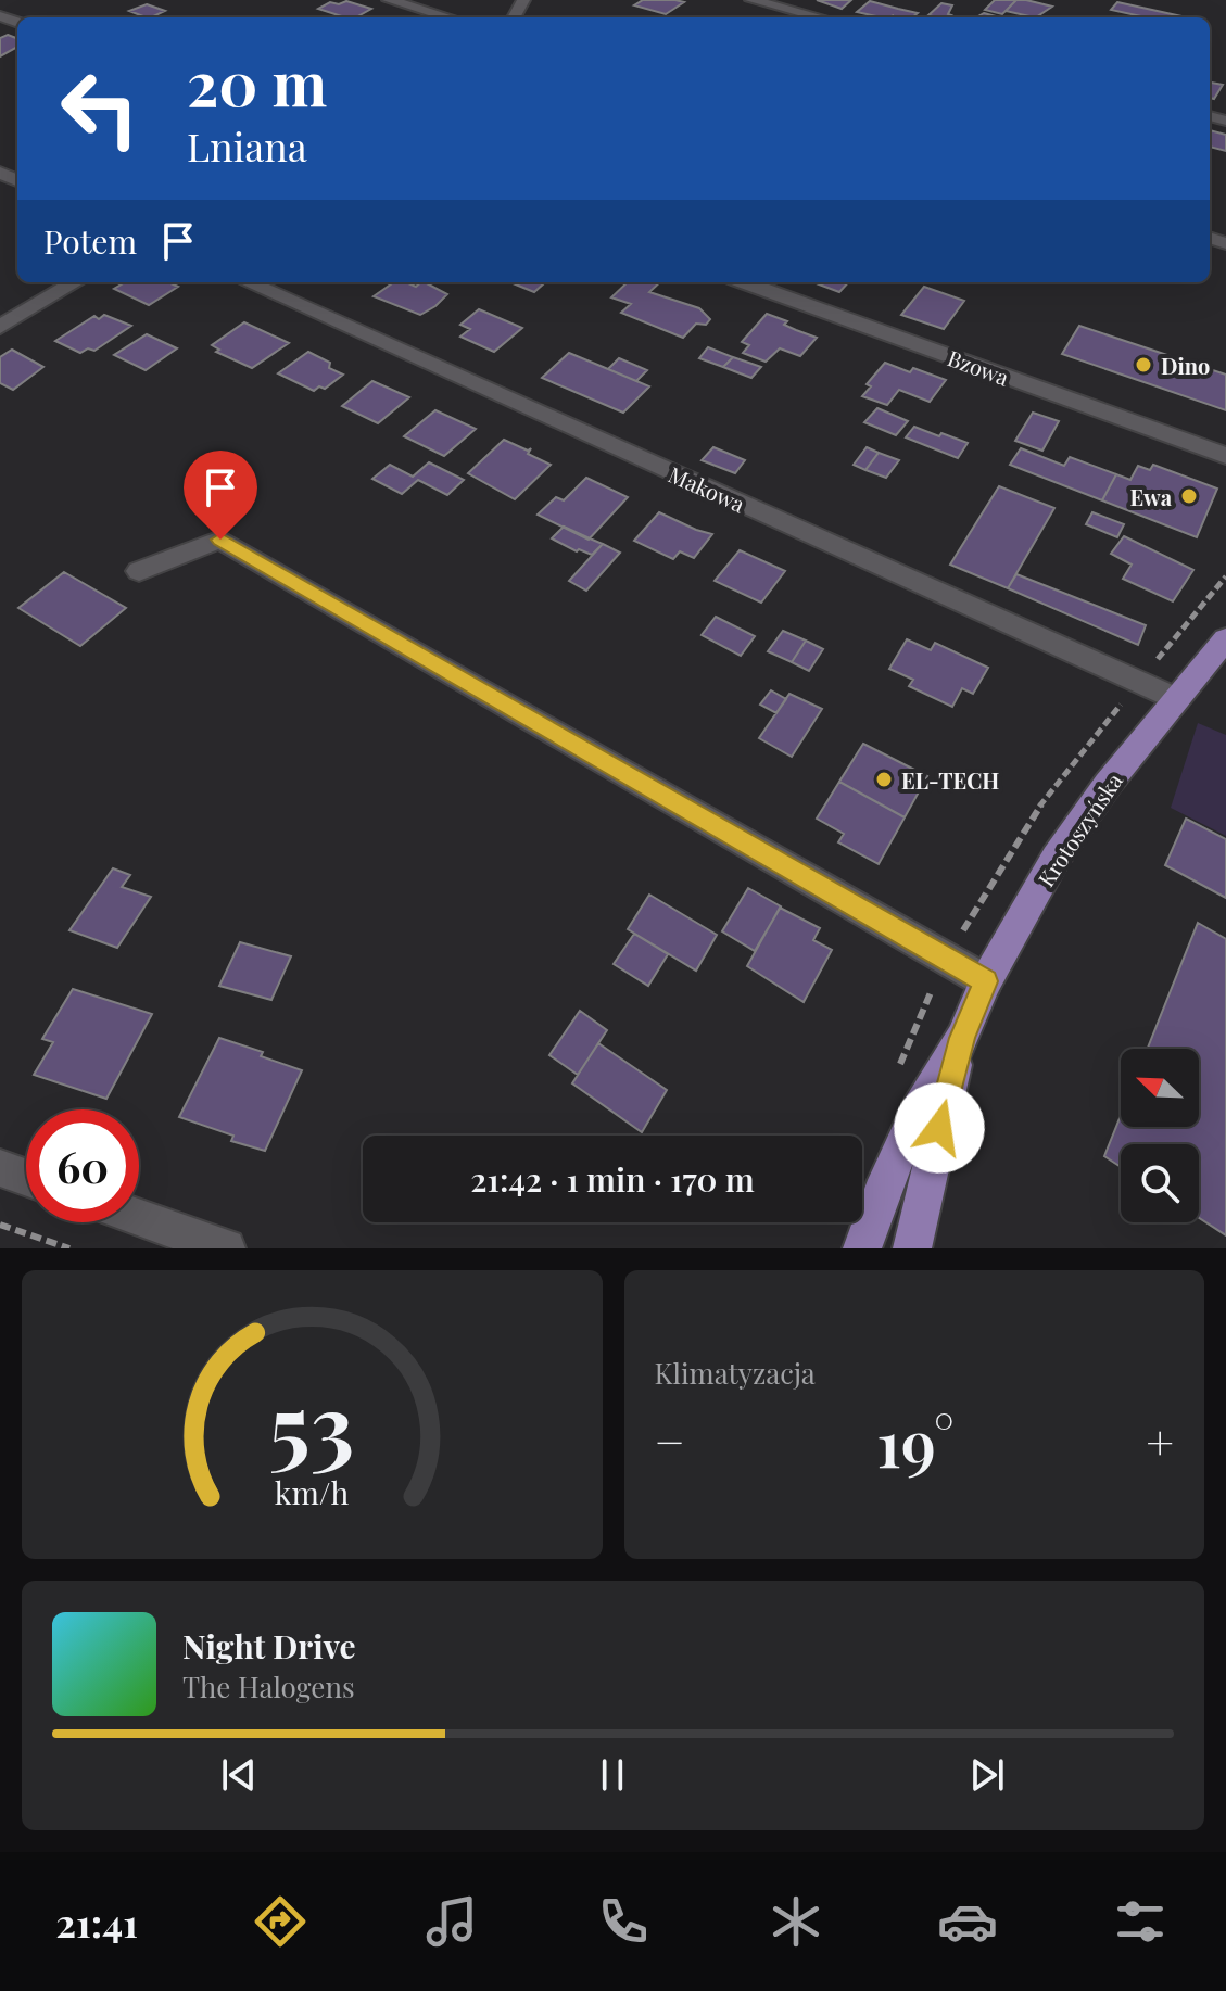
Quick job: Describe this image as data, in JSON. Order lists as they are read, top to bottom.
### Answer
{
  "streets": {
    "main road": ["Krotoszyńska"],
    "street": ["Bzowa", "Makowa"]
  },
  "crossings": [
    ["Makowa", "Krotoszyńska"]
  ],
  "places": ["Dino", "Ewa", "EL-TECH"],
  "north": "top left",
  "page": {
    "turn": ["20 m", "Lniana"],
    "then": "Potem",
    "limit": "60",
    "trip": "21:42 · 1 min · 170 m",
    "tile": "Klimatyzacja",
    "heat": ["−", "19°", "+"],
    "song": ["Night Drive", "The Halogens"],
    "tabs": "21:41",
    "gauge": ["53", "km/h"]
  }
}
